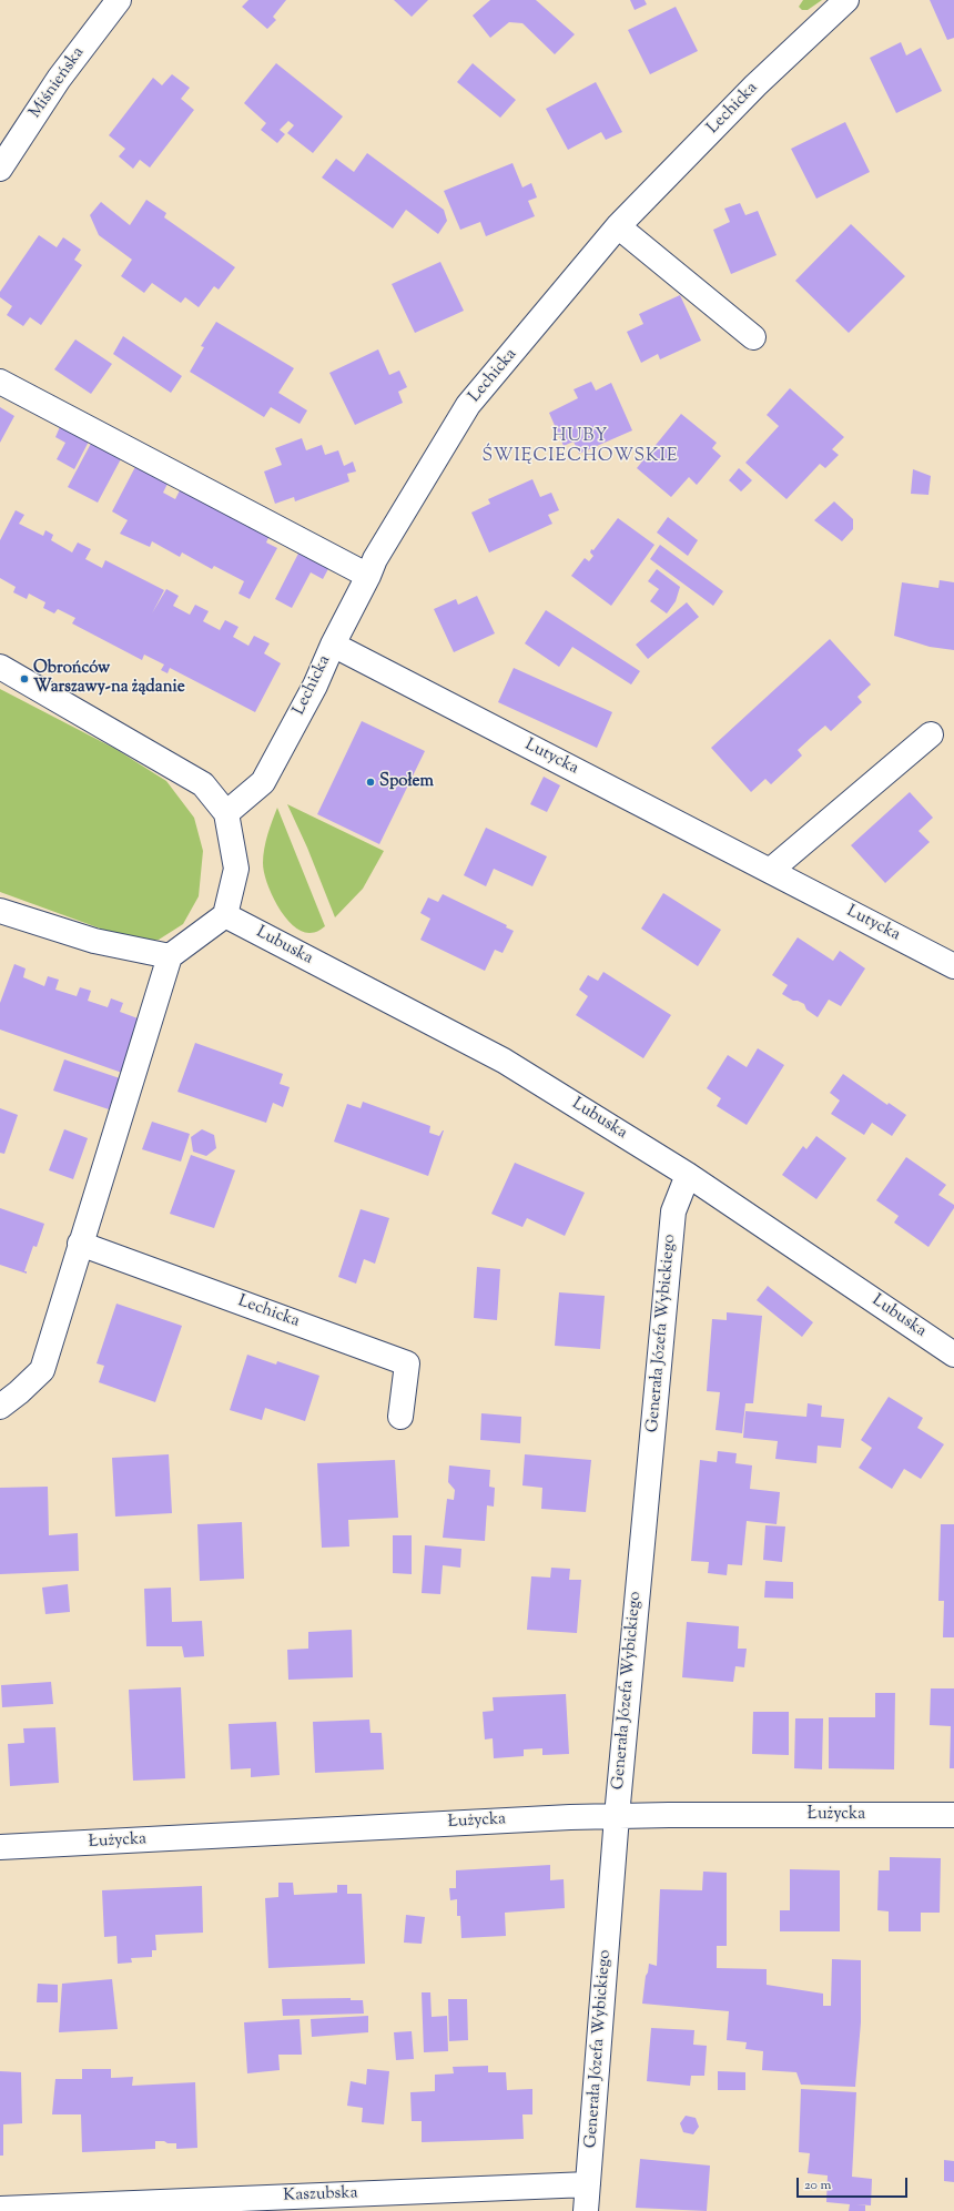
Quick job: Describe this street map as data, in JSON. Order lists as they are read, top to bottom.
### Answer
{
  "streets": {
    "street": [
      "Miśnieńska",
      "Lechicka",
      "Lutycka",
      "Lubuska",
      "Generała Józefa Wybickiego",
      "Łużycka",
      "Kaszubska"
    ]
  },
  "crossings": [
    ["Lechicka", "Lutycka"],
    ["Lubuska", "Generała Józefa Wybickiego"],
    ["Generała Józefa Wybickiego", "Łużycka"],
    ["Generała Józefa Wybickiego", "Kaszubska"]
  ],
  "districts": ["HUBY ŚWIĘCIECHOWSKIE"],
  "places": ["Obrońców Warszawy-na żądanie", "Społem"],
  "scale_bar": "20 m"
}
